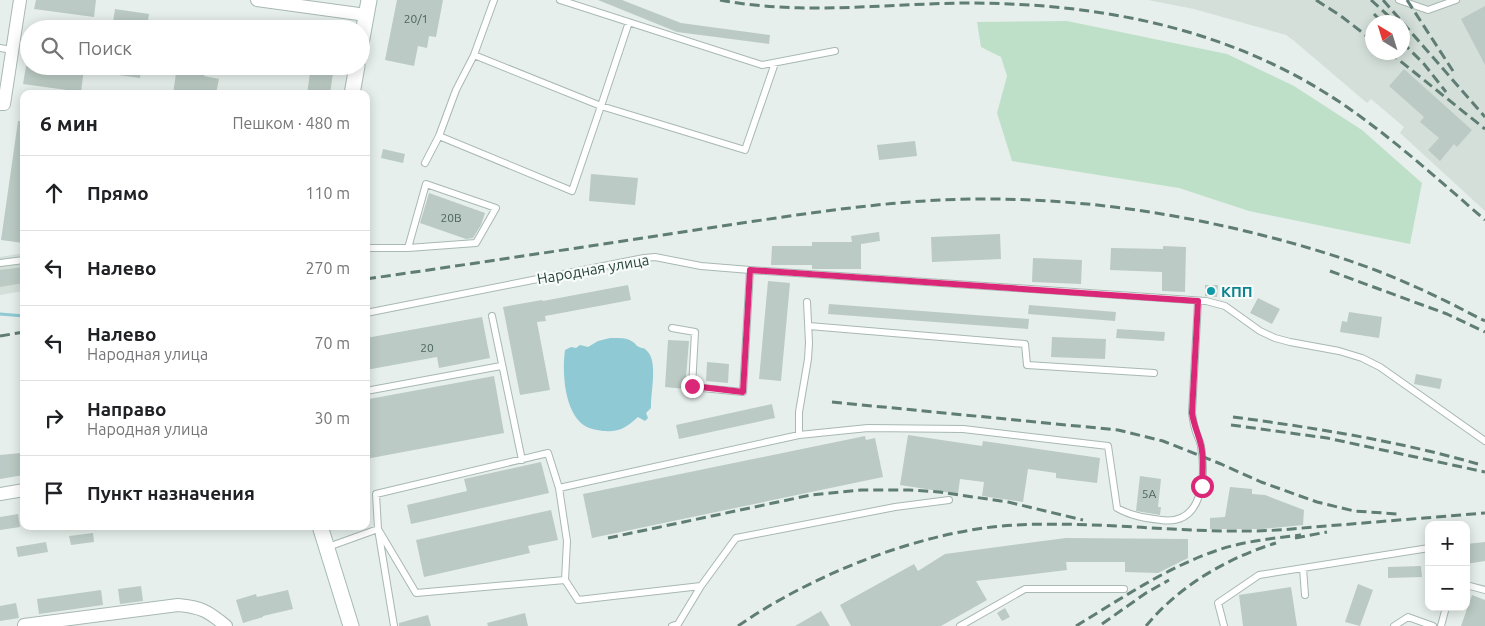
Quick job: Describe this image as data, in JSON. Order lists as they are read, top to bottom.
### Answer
{
  "streets": {
    "lane": ["Народная улица"]
  },
  "places": ["КПП"],
  "house_numbers": [
    "20/1",
    "20В",
    "20",
    "5А"
  ],
  "north": "top left",
  "page": {
    "search": "Поиск",
    "heading": ["6 мин", "Пешком · 480 m"],
    "list": [
      ["Прямо", "110 m"],
      ["Налево", "270 m"],
      ["Налево", "Народная улица", "70 m"],
      ["Направо", "Народная улица", "30 m"],
      "Пункт назначения"
    ],
    "map_buttons": ["+", "−"]
  }
}
